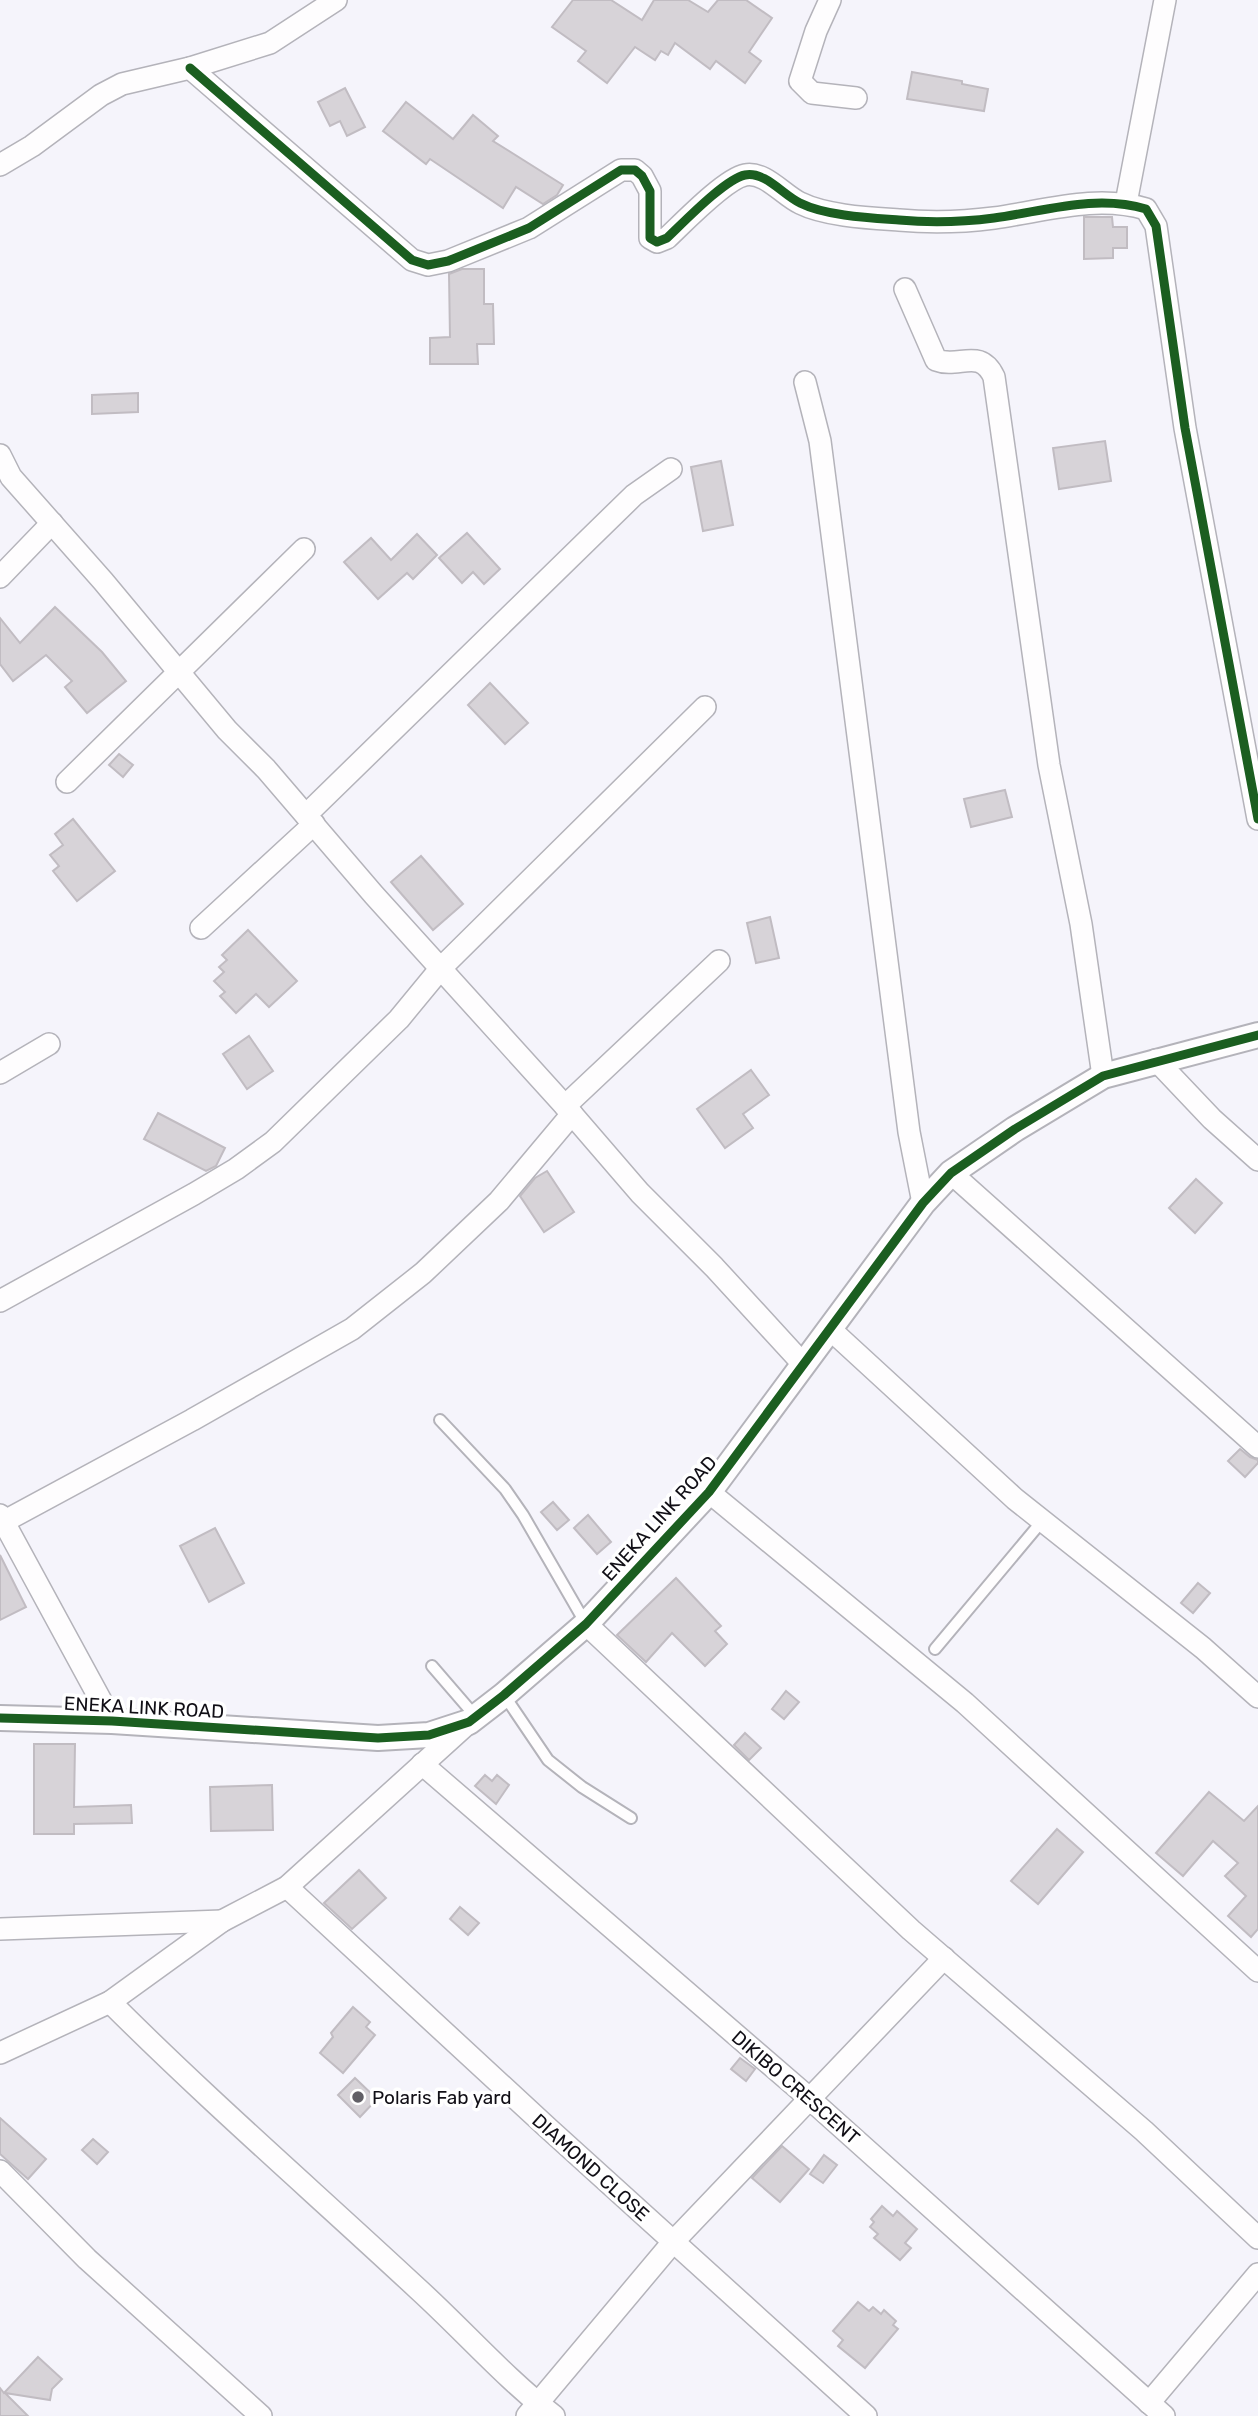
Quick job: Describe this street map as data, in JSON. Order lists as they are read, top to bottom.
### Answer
{
  "streets": {
    "street": ["ENEKA LINK ROAD", "DIKIBO CRESCENT", "DIAMOND CLOSE"]
  },
  "places": ["Polaris Fab yard"]
}
